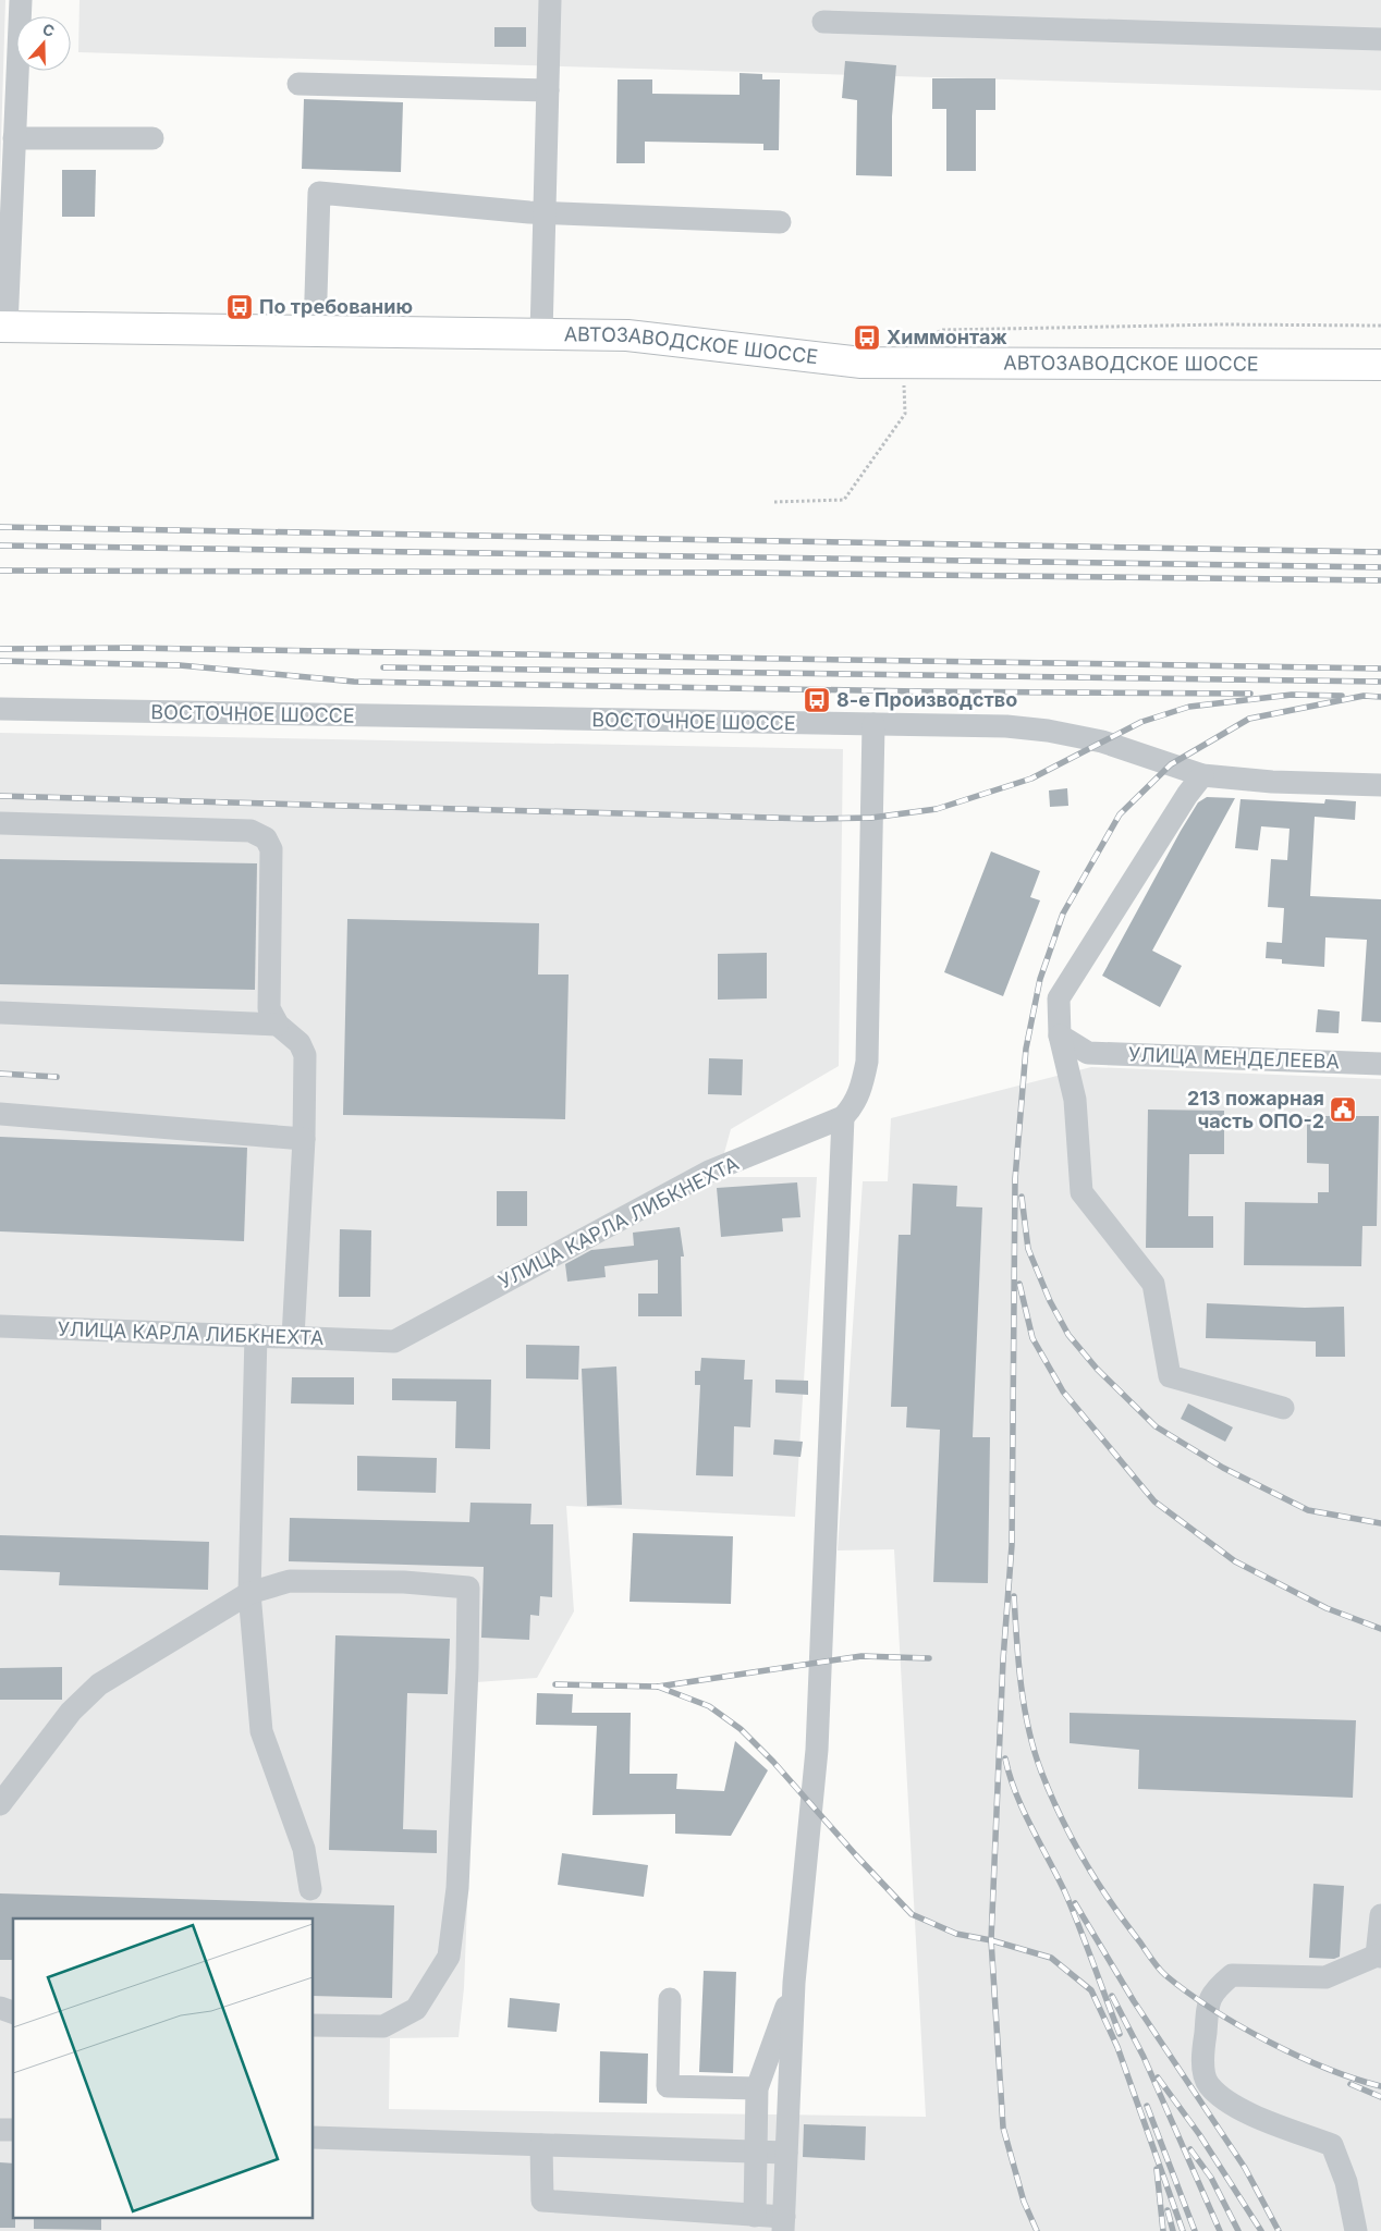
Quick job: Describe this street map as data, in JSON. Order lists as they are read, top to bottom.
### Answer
{
  "streets": {
    "main road": ["АВТОЗАВОДСКОЕ ШОССЕ"],
    "street": ["ВОСТОЧНОЕ ШОССЕ", "УЛИЦА МЕНДЕЛЕЕВА", "УЛИЦА КАРЛА ЛИБКНЕХТА"]
  },
  "places": {
    "bus stop": ["По требованию", "Химмонтаж", "8-е Производство"],
    "public building": ["213 пожарная часть ОПО-2"]
  },
  "north": "top"
}
